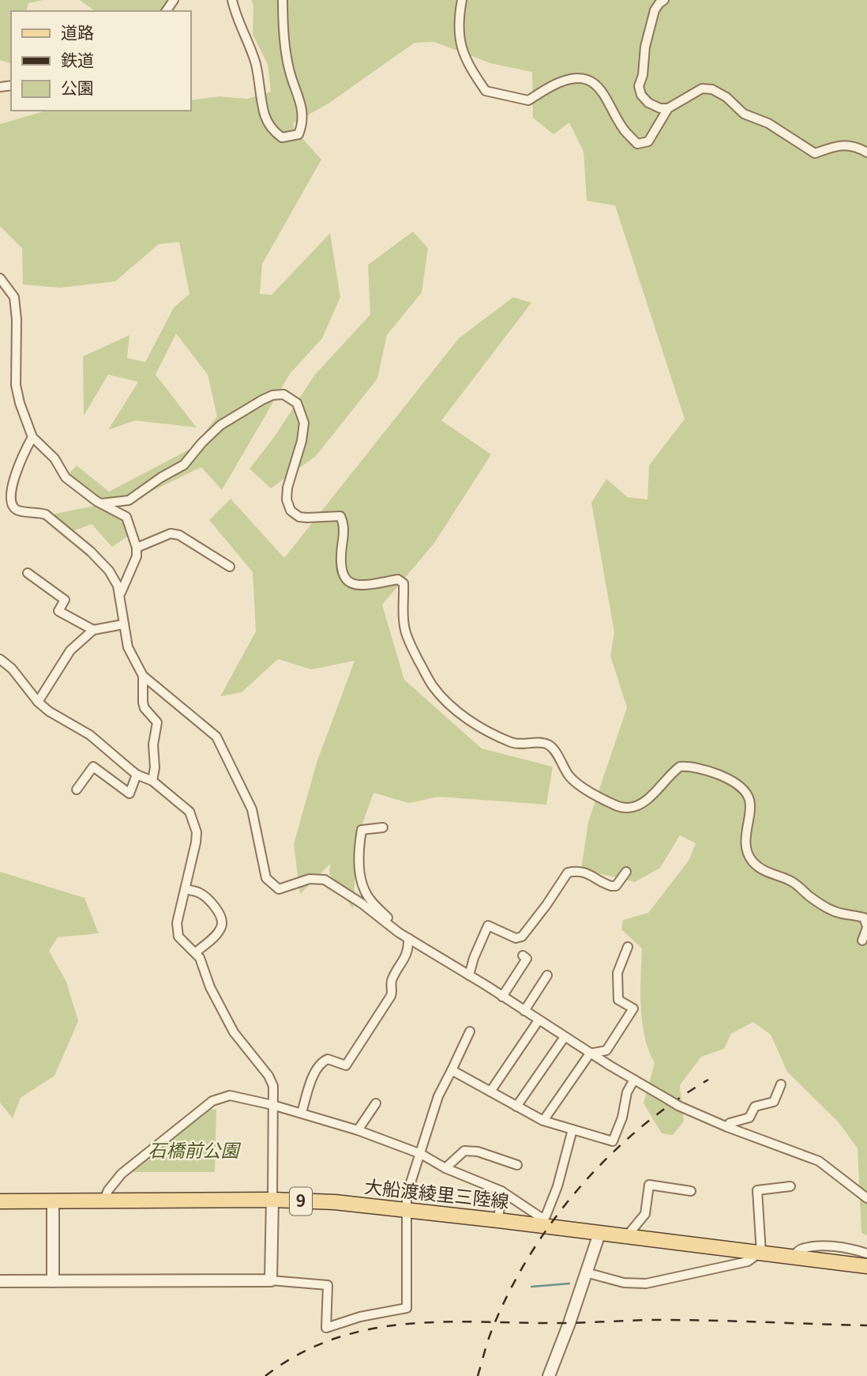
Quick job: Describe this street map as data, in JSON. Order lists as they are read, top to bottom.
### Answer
{
  "streets": {
    "main road": ["大船渡綾里三陸線", "9"]
  },
  "parks": ["石橋前公園"],
  "legend": ["道路", "鉄道", "公園"]
}
